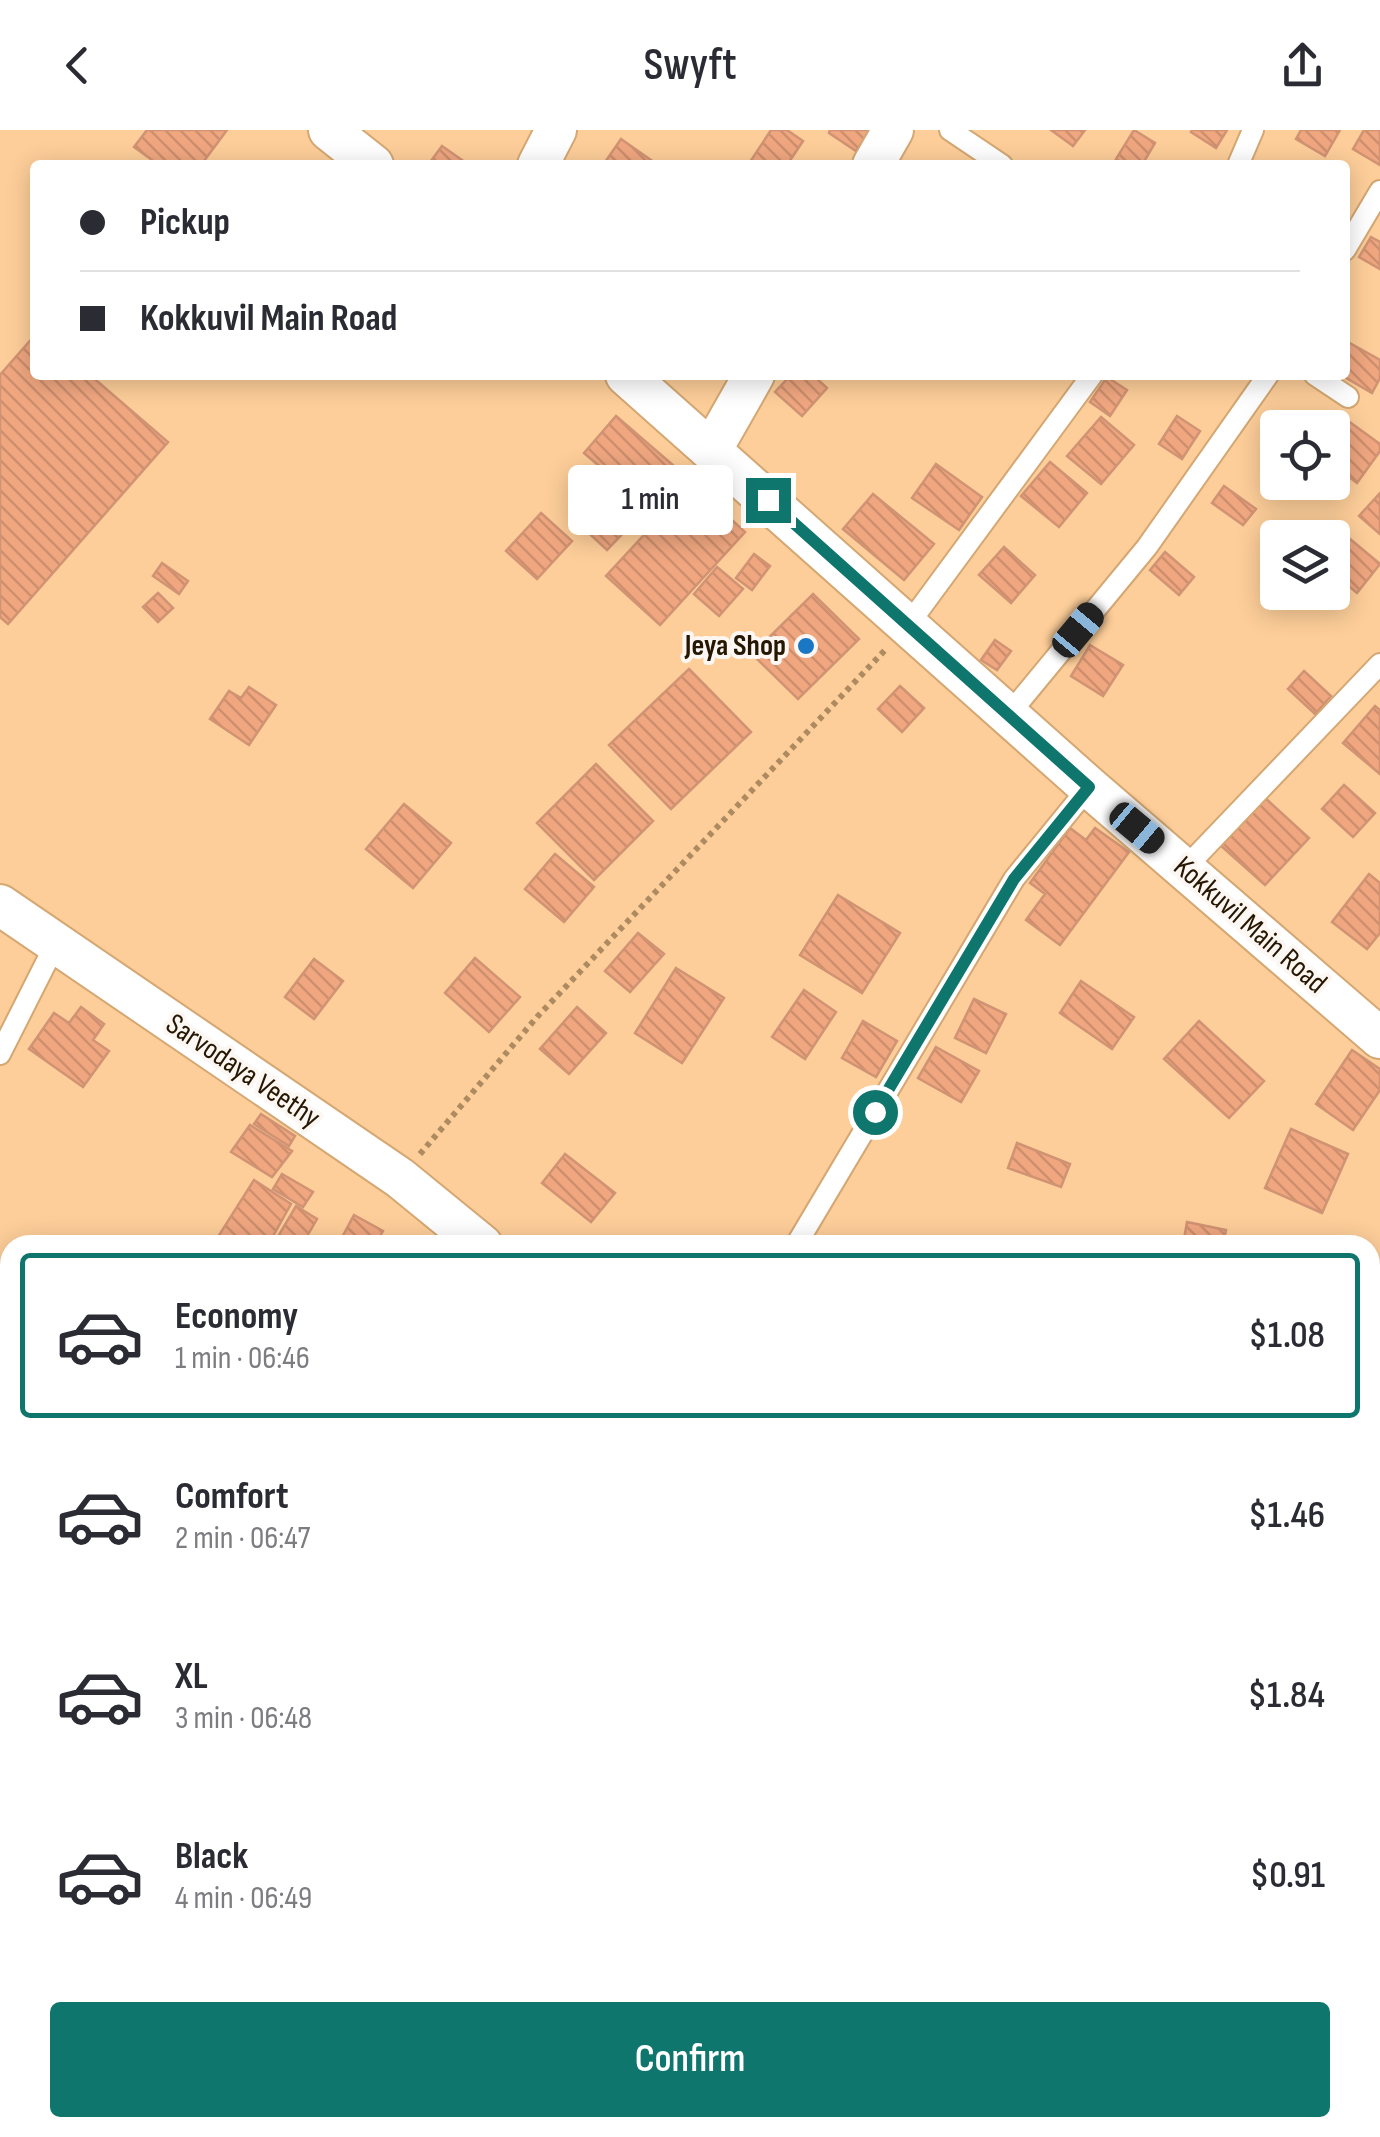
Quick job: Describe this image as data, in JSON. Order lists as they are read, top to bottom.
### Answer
{
  "streets": {
    "street": ["Kokkuvil Main Road", "Sarvodaya Veethy"]
  },
  "places": ["Jeya Shop"],
  "page": {
    "header": "Swyft",
    "banner": ["Pickup", "Kokkuvil Main Road"],
    "bubble": "1 min",
    "list": [
      {
        "name": "Economy",
        "note": "1 min · 06:46",
        "value": "$1.08"
      },
      {
        "name": "Comfort",
        "note": "2 min · 06:47",
        "value": "$1.46"
      },
      {
        "name": "XL",
        "note": "3 min · 06:48",
        "value": "$1.84"
      },
      {
        "name": "Black",
        "note": "4 min · 06:49",
        "value": "$0.91"
      }
    ],
    "buttons": "Confirm"
  }
}
